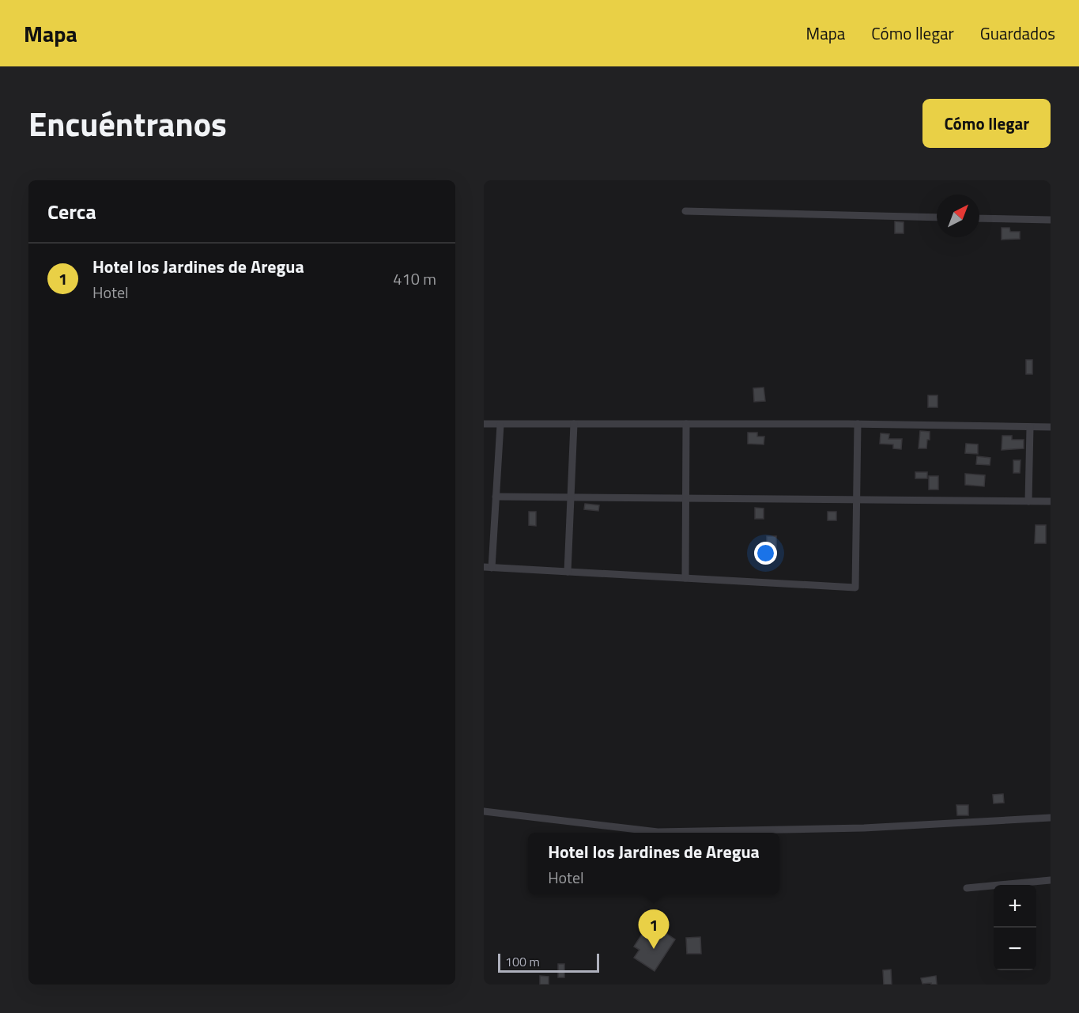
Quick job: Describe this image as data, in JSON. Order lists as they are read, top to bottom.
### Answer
{
  "scale_bar": "100 m",
  "north": "top right",
  "page": {
    "header": "Mapa",
    "nav": ["Mapa", "Cómo llegar", "Guardados"],
    "title": "Encuéntranos",
    "buttons": "Cómo llegar",
    "heading": "Cerca",
    "list": [
      {
        "mark": "1",
        "name": "Hotel los Jardines de Aregua",
        "note": "Hotel",
        "value": "410 m"
      }
    ],
    "popup": ["Hotel los Jardines de Aregua", "Hotel"],
    "map_buttons": ["+", "−"],
    "pins": "1",
    "scale": "100 m"
  }
}
